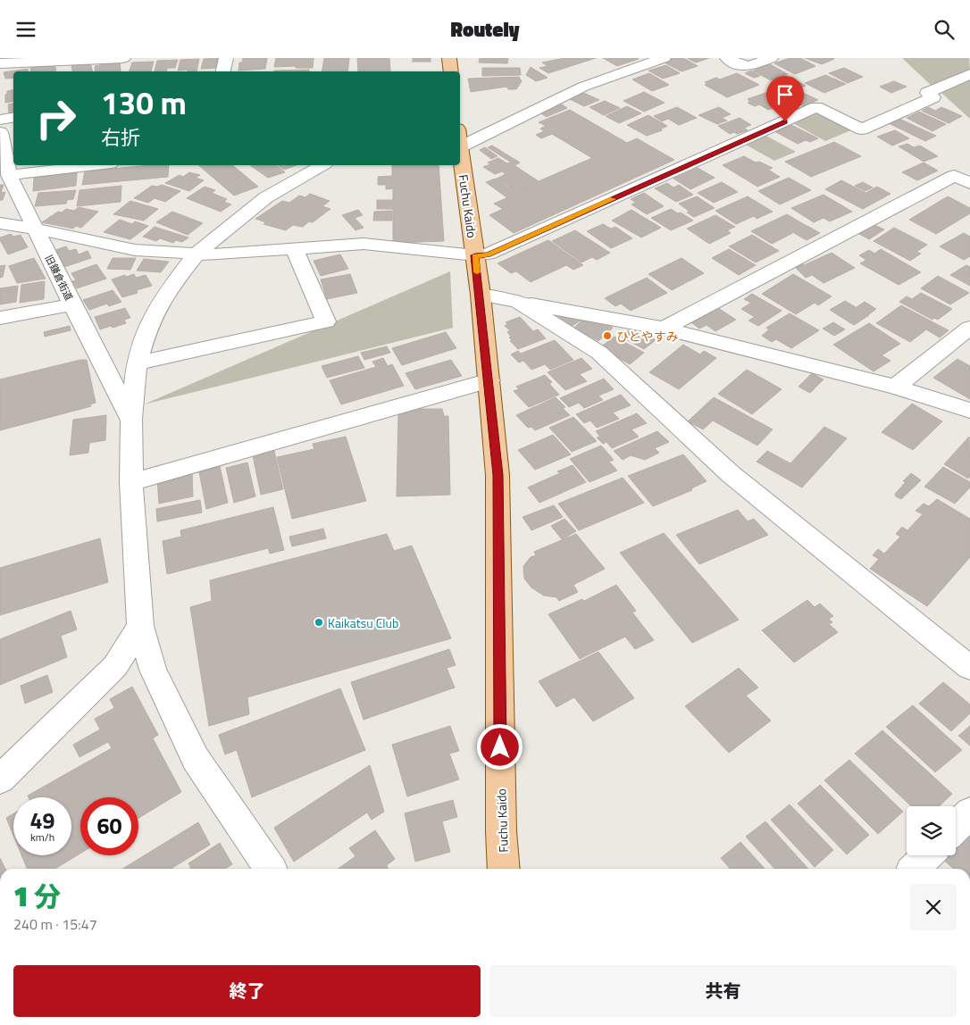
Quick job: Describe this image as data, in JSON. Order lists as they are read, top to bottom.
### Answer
{
  "streets": {
    "main road": ["Fuchu Kaido"],
    "street": ["旧鎌倉街道"]
  },
  "places": ["ひとやすみ", "Kaikatsu Club"],
  "page": {
    "header": "Routely",
    "turn": ["130 m", "右折"],
    "speed": "49 km/h",
    "limit": "60",
    "heading": ["1 分", "240 m · 15:47"],
    "buttons": ["終了", "共有"]
  }
}
